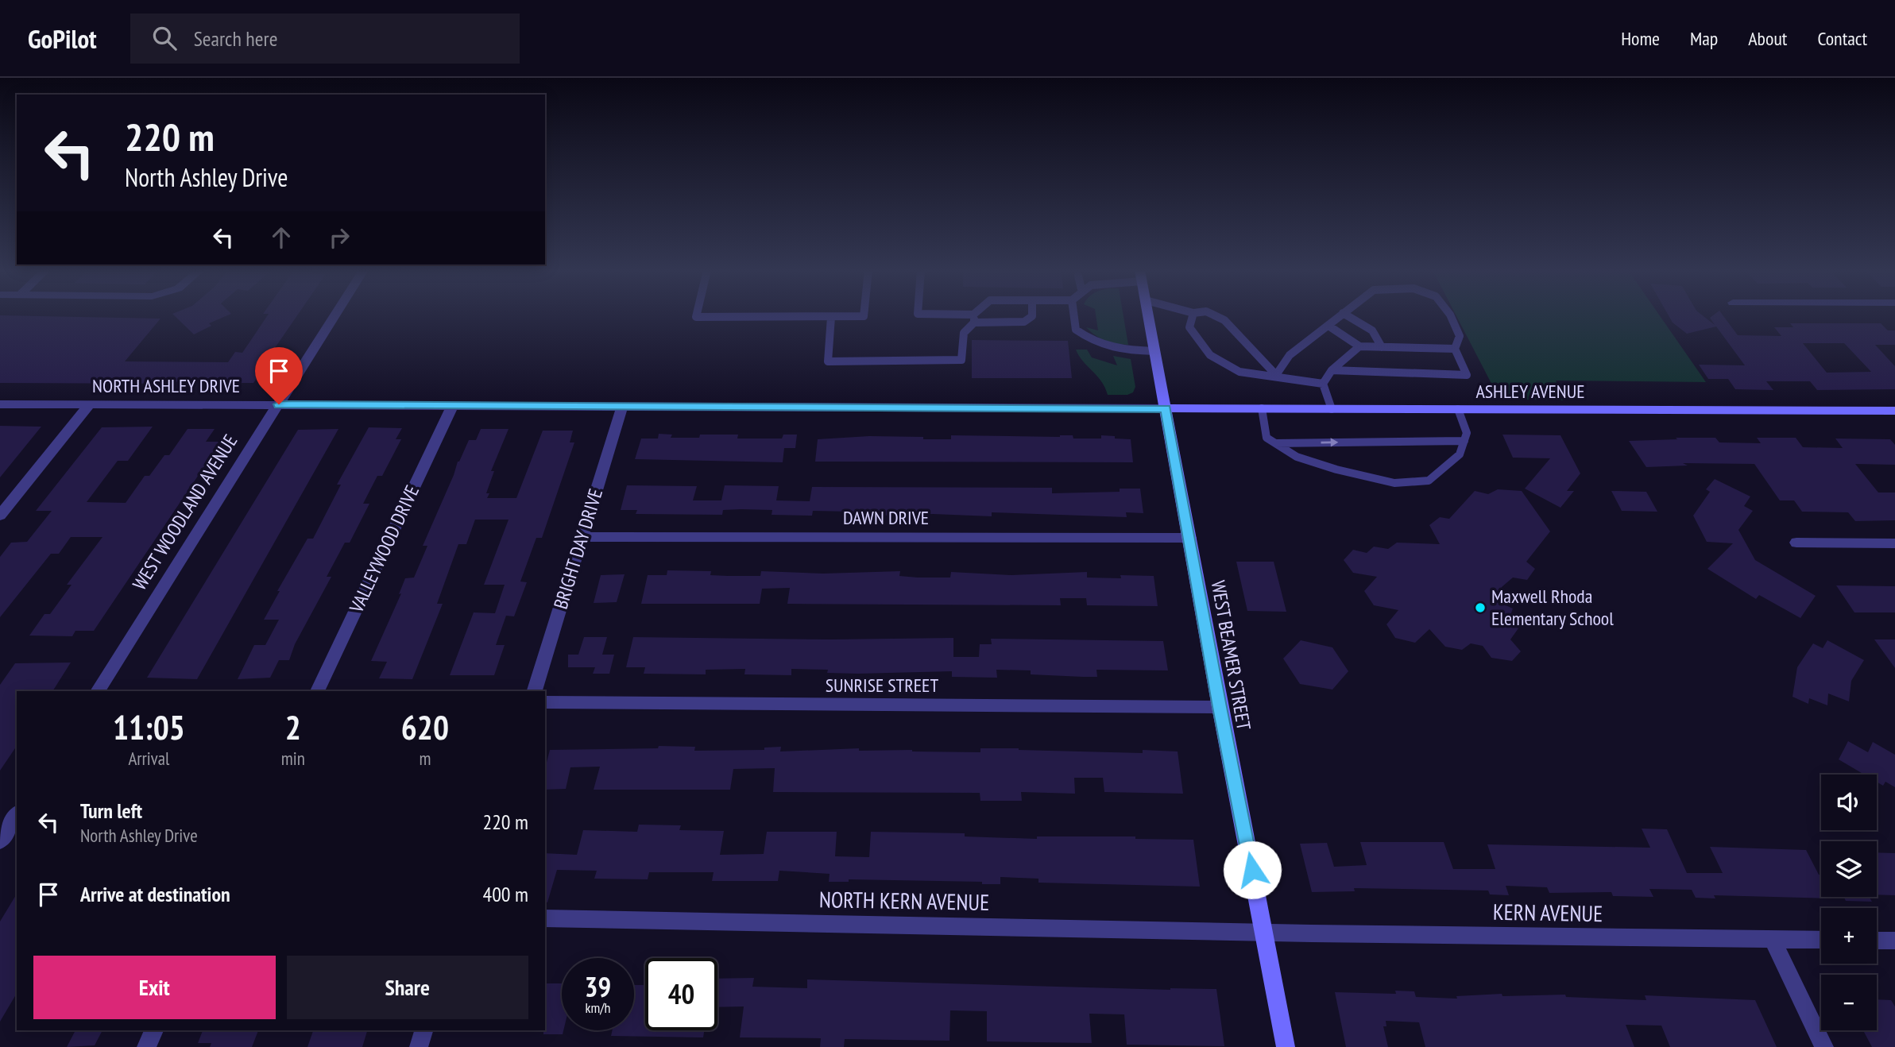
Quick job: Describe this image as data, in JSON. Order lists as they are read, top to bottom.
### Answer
{
  "streets": {
    "street": [
      "NORTH ASHLEY DRIVE",
      "ASHLEY AVENUE",
      "WEST WOODLAND AVENUE",
      "DAWN DRIVE",
      "VALLEYWOOD DRIVE",
      "BRIGHT DAY DRIVE",
      "WEST BEAMER STREET",
      "SUNRISE STREET",
      "NORTH KERN AVENUE",
      "KERN AVENUE"
    ]
  },
  "crossings": [
    ["NORTH ASHLEY DRIVE", "ASHLEY AVENUE"],
    ["NORTH ASHLEY DRIVE", "WEST WOODLAND AVENUE"],
    ["NORTH ASHLEY DRIVE", "VALLEYWOOD DRIVE"],
    ["NORTH ASHLEY DRIVE", "BRIGHT DAY DRIVE"],
    ["NORTH ASHLEY DRIVE", "WEST BEAMER STREET"],
    ["ASHLEY AVENUE", "WEST BEAMER STREET"],
    ["DAWN DRIVE", "BRIGHT DAY DRIVE"],
    ["DAWN DRIVE", "WEST BEAMER STREET"],
    ["WEST BEAMER STREET", "SUNRISE STREET"],
    ["WEST BEAMER STREET", "NORTH KERN AVENUE"],
    ["WEST BEAMER STREET", "KERN AVENUE"],
    ["NORTH KERN AVENUE", "KERN AVENUE"]
  ],
  "places": ["Maxwell Rhoda Elementary School"],
  "page": {
    "header": "GoPilot",
    "search": "Search here",
    "nav": [
      "Home",
      "Map",
      "About",
      "Contact"
    ],
    "turn": ["220 m", "North Ashley Drive"],
    "eta": [
      "11:05",
      "Arrival",
      "2",
      "min",
      "620",
      "m"
    ],
    "map_buttons": ["+", "−"],
    "list": [
      {
        "name": "Turn left",
        "note": "North Ashley Drive",
        "value": "220 m"
      },
      {
        "name": "Arrive at destination",
        "value": "400 m"
      }
    ],
    "buttons": ["Exit", "Share"],
    "speed": "39 km/h",
    "limit": "40"
  }
}
